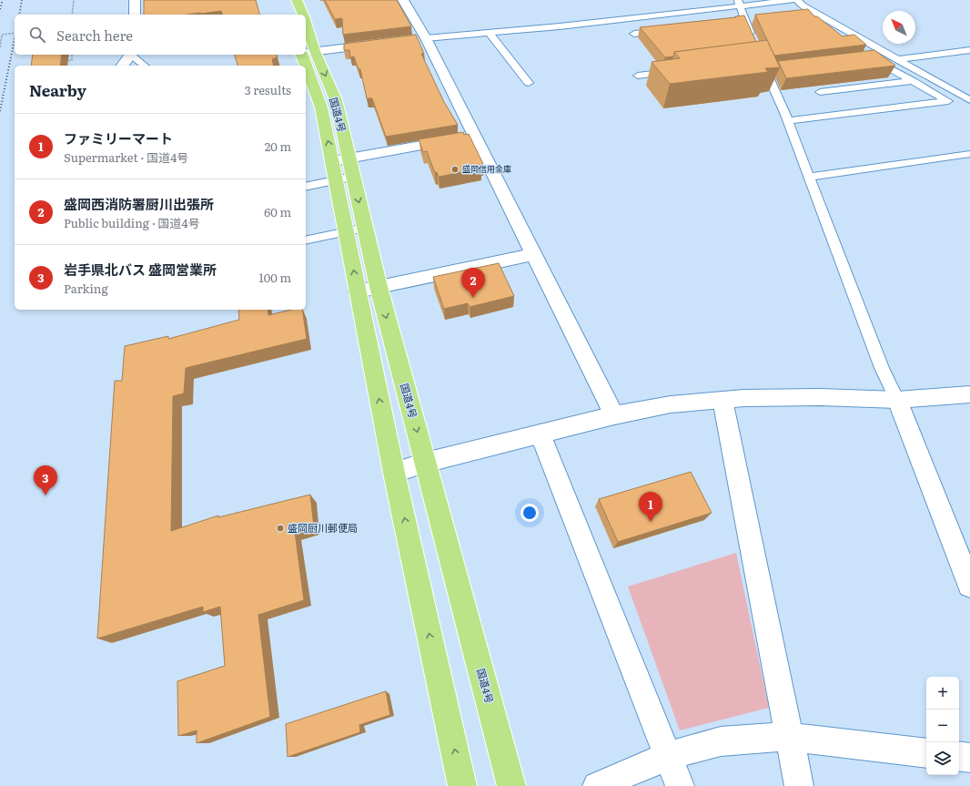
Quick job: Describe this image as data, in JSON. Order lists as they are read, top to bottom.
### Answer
{
  "streets": {
    "highway": ["国道4号"]
  },
  "places": ["盛岡信用金庫", "盛岡厨川郵便局"],
  "north": "top left",
  "page": {
    "search": "Search here",
    "heading": ["Nearby", "3 results"],
    "list": [
      {
        "mark": "1",
        "name": "ファミリーマート",
        "note": "Supermarket · 国道4号",
        "value": "20 m"
      },
      {
        "mark": "2",
        "name": "盛岡西消防署厨川出張所",
        "note": "Public building · 国道4号",
        "value": "60 m"
      },
      {
        "mark": "3",
        "name": "岩手県北バス 盛岡営業所",
        "note": "Parking",
        "value": "100 m"
      }
    ],
    "pins": ["2", "3", "1"],
    "map_buttons": ["+", "−"]
  }
}
